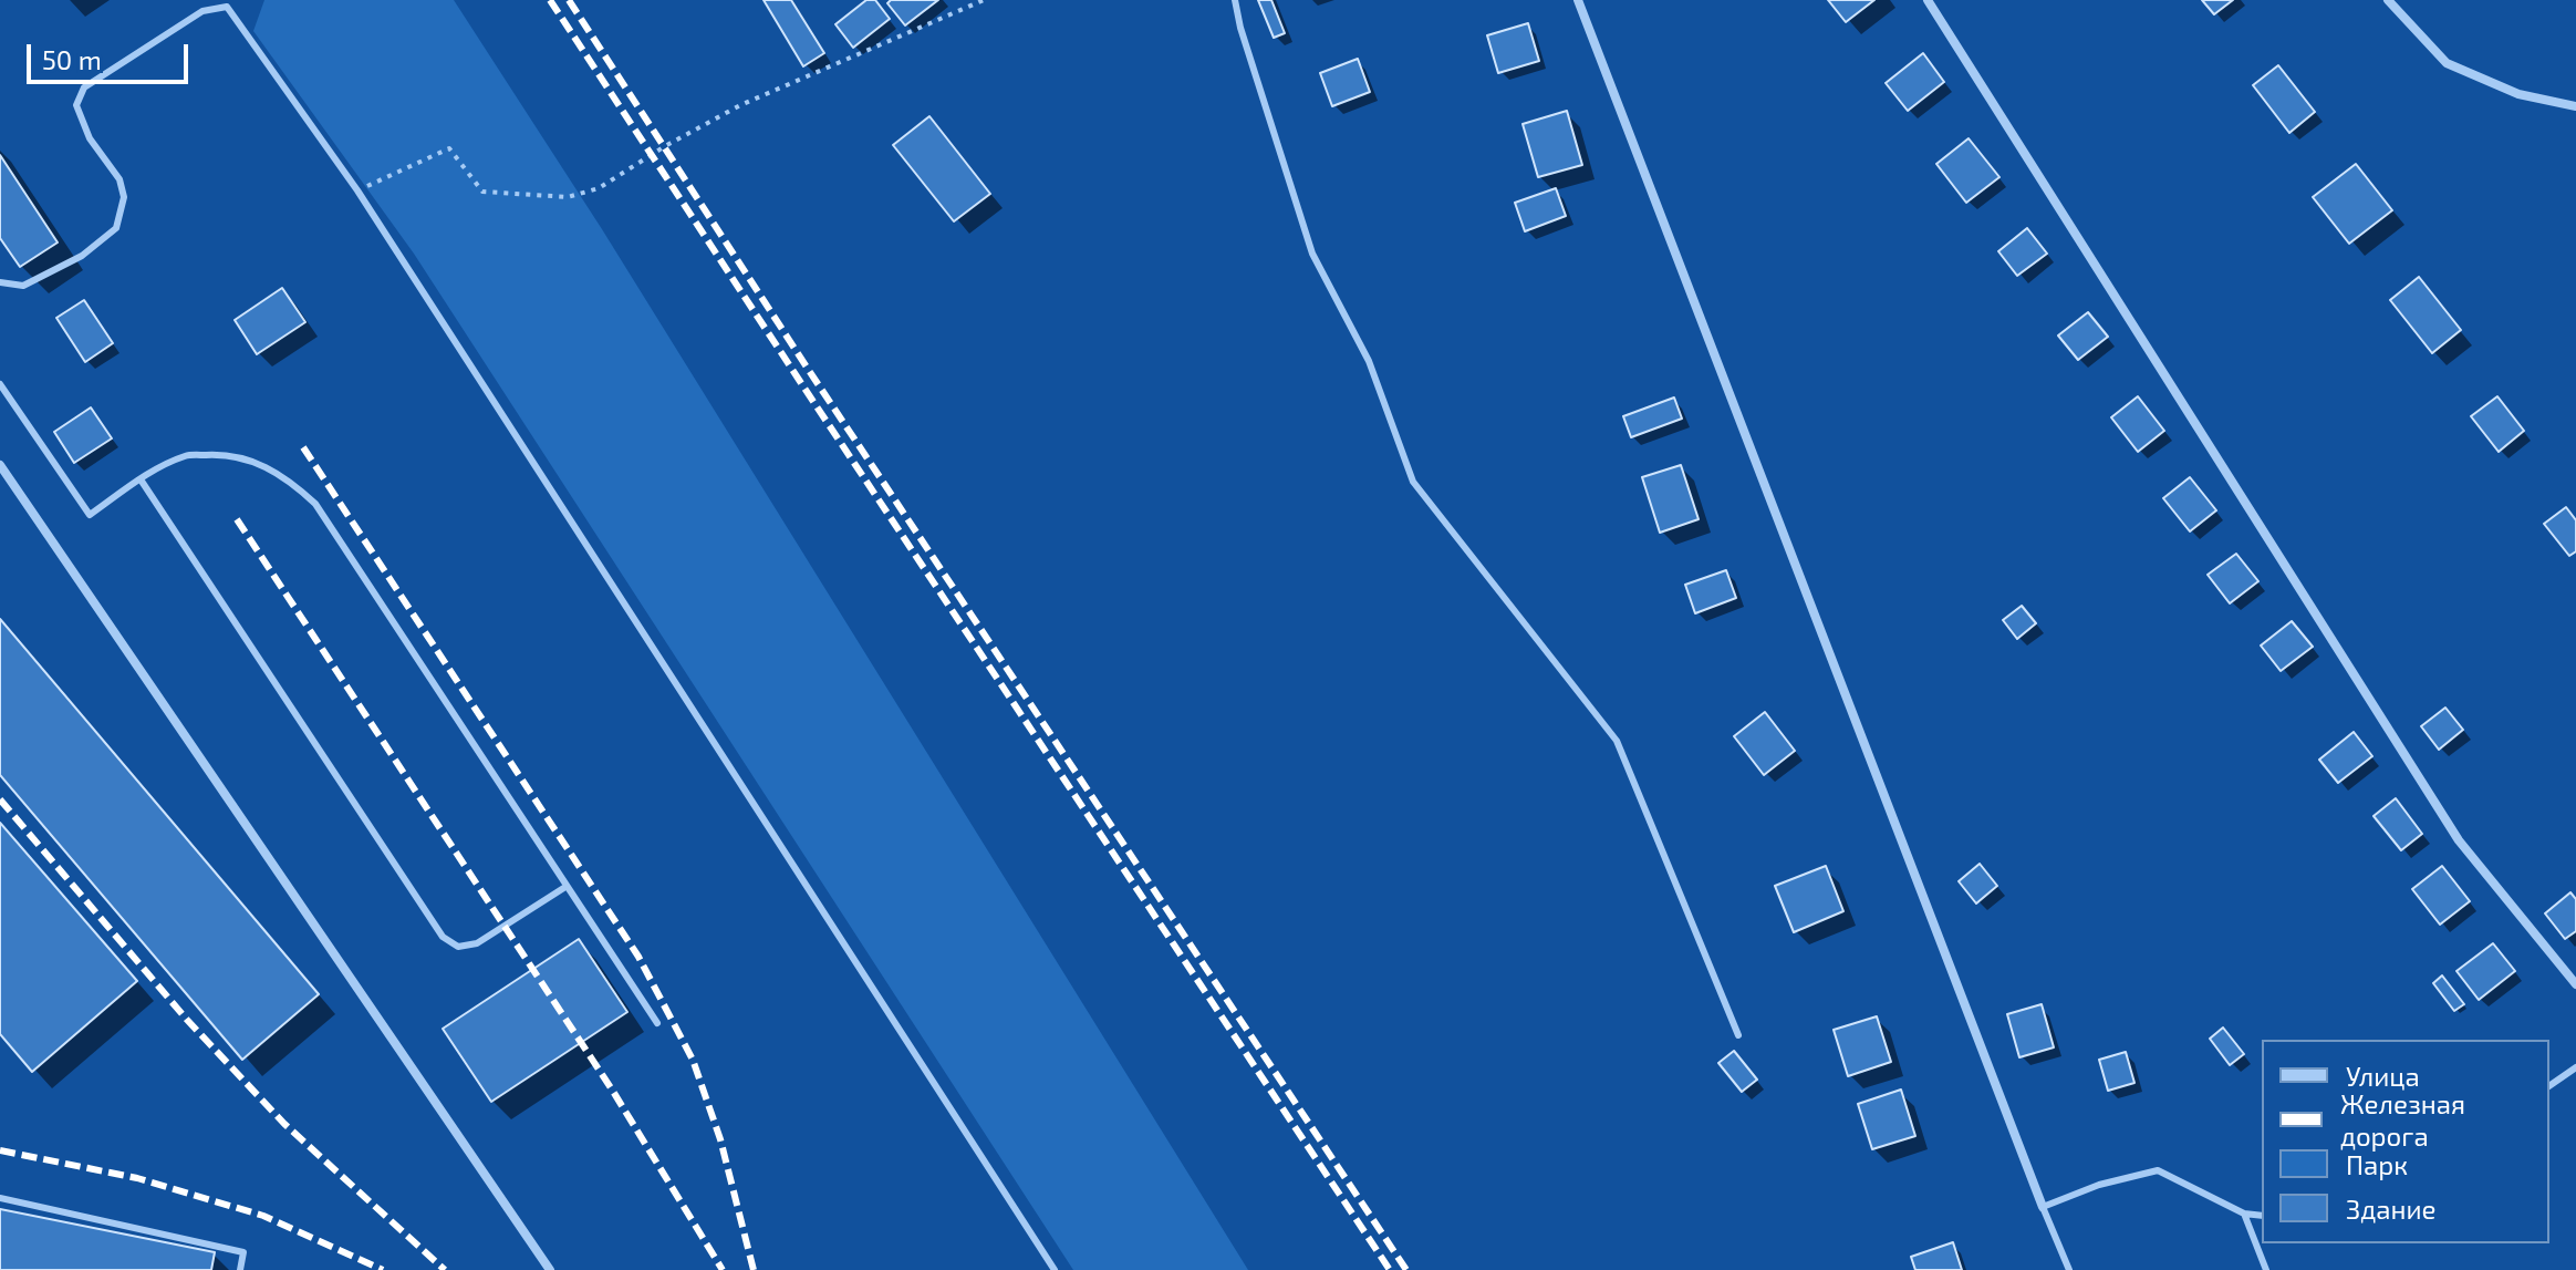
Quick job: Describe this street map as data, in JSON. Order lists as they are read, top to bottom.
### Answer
{
  "legend": [
    "Улица",
    "Железная дорога",
    "Парк",
    "Здание"
  ],
  "scale_bar": "50 m"
}
